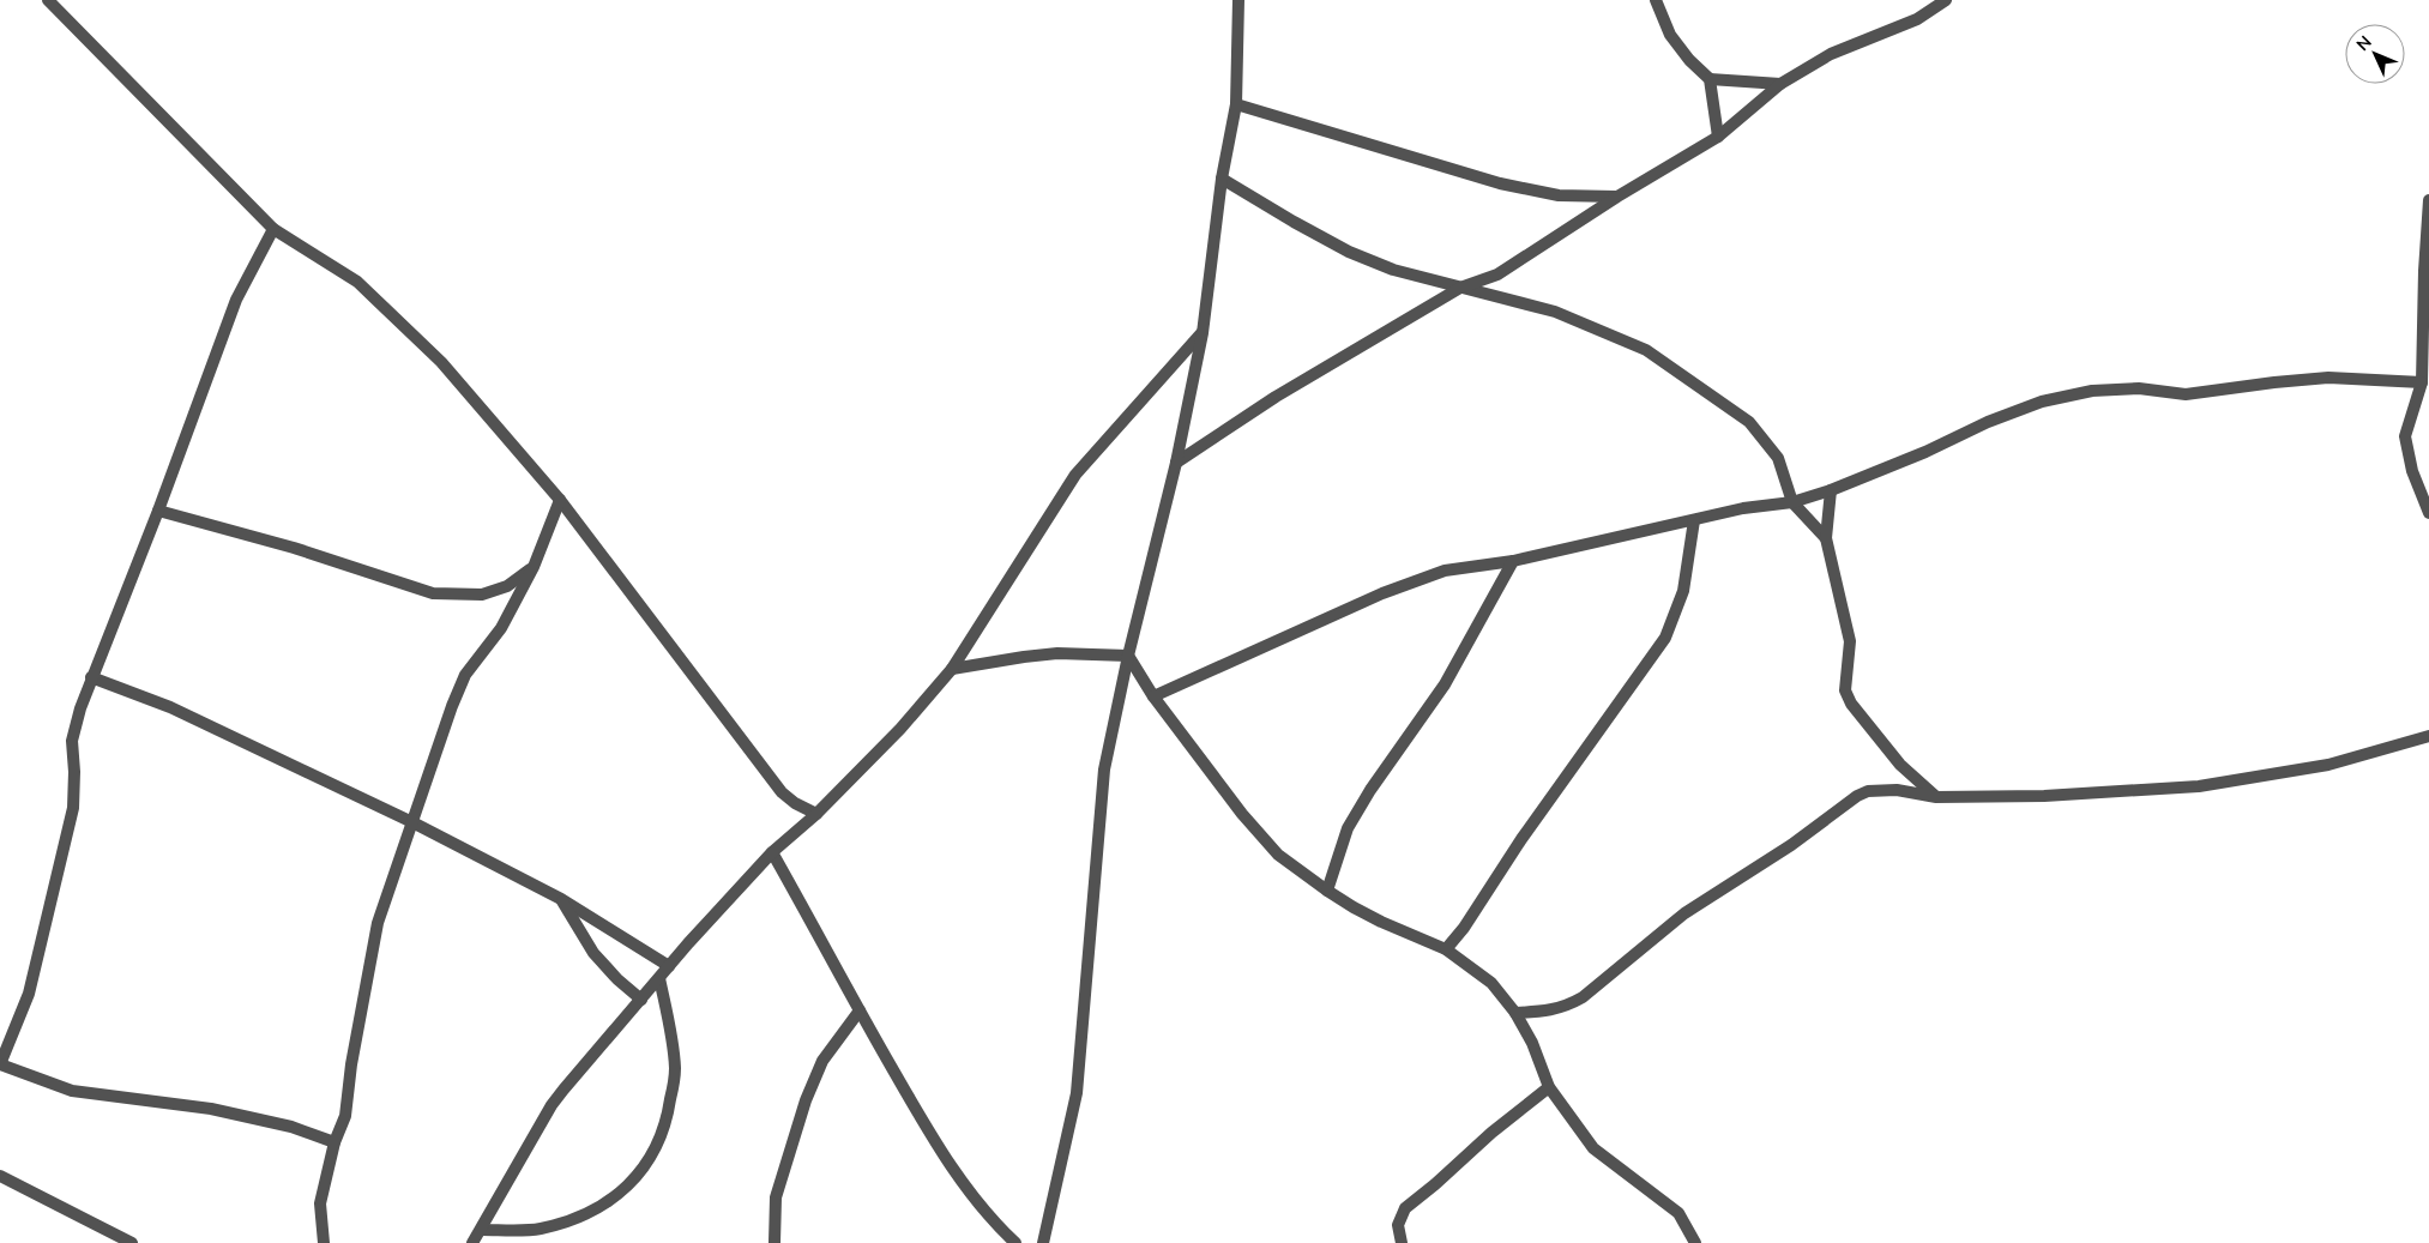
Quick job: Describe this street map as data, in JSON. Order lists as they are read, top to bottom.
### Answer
{
  "north": "top left"
}
